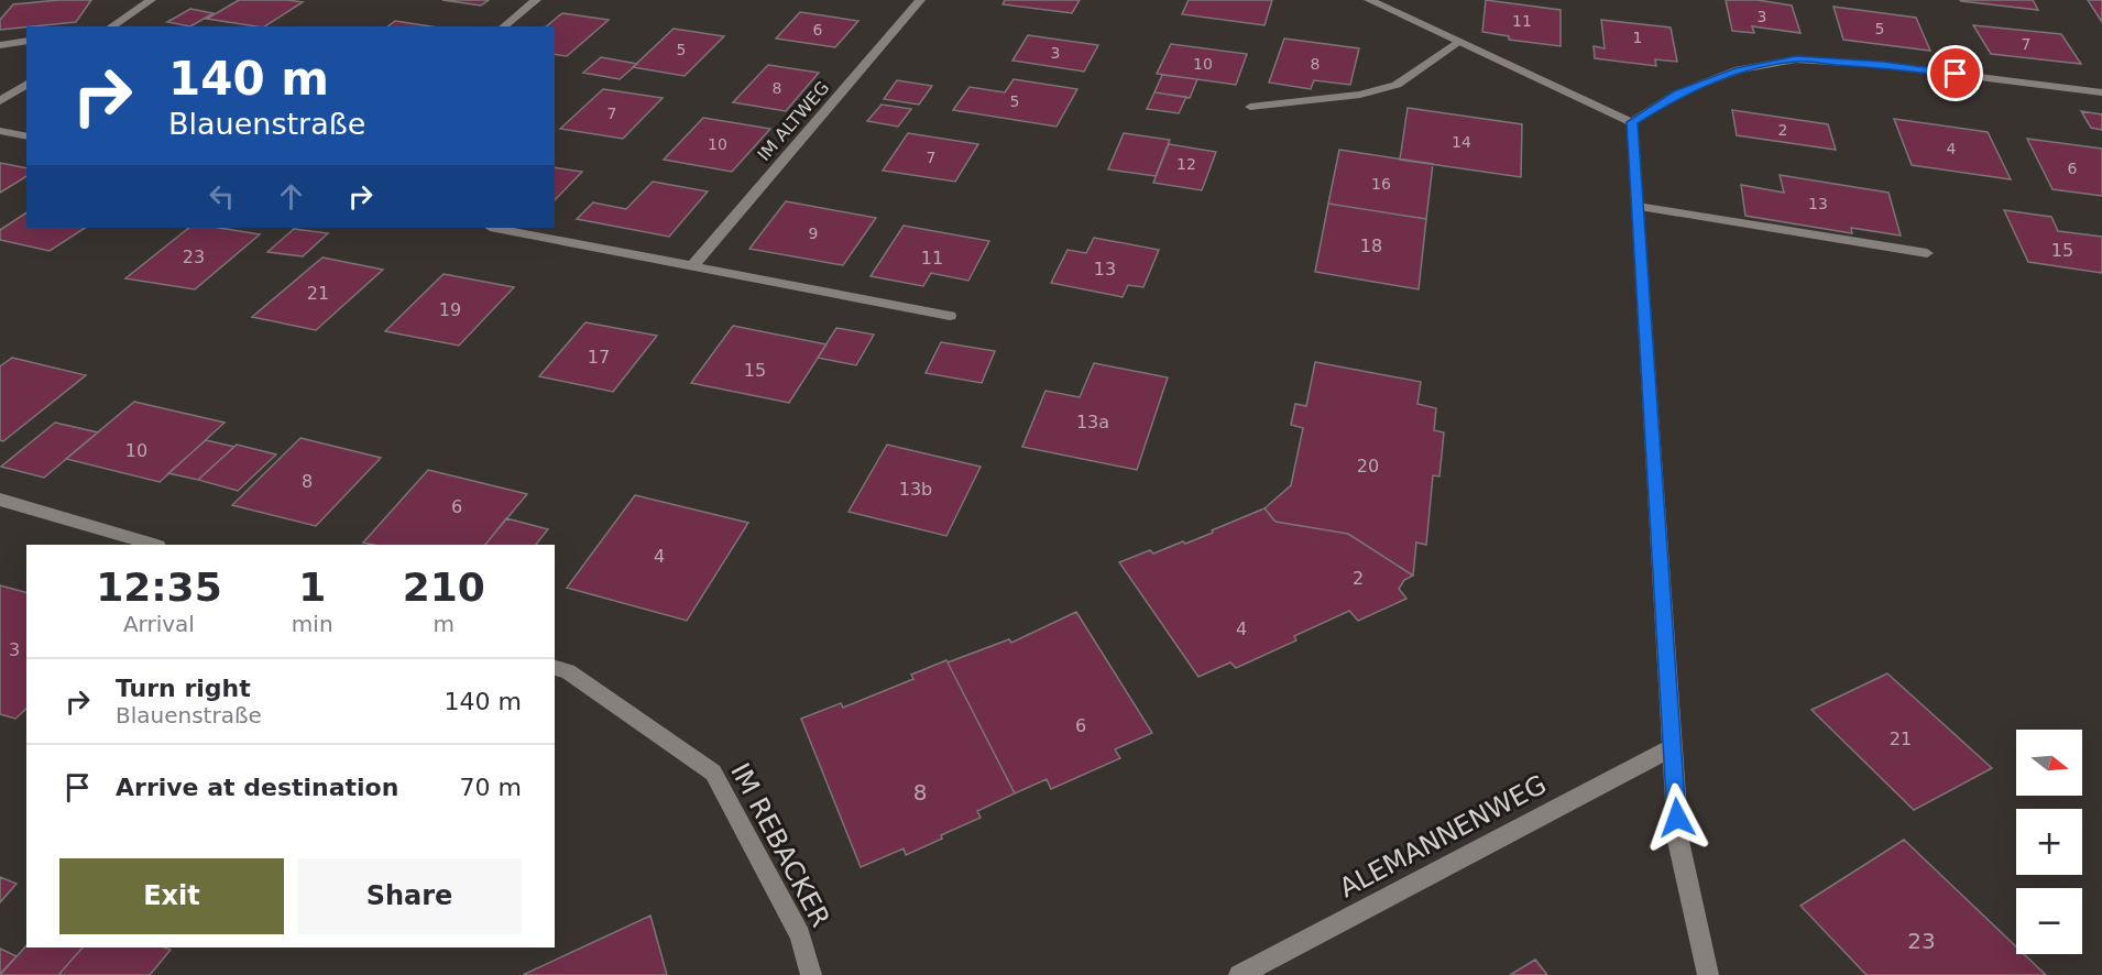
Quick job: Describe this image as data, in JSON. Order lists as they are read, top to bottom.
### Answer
{
  "streets": {
    "street": ["IM ALTWEG", "ALEMANNENWEG", "IM REBACKER"]
  },
  "house_numbers": [
    "3",
    "11",
    "5",
    "6",
    "1",
    "7",
    "5",
    "3",
    "10",
    "8",
    "8",
    "5",
    "7",
    "2",
    "14",
    "10",
    "4",
    "7",
    "12",
    "6",
    "16",
    "13",
    "9",
    "18",
    "15",
    "23",
    "11",
    "13",
    "21",
    "19",
    "17",
    "15",
    "13a",
    "10",
    "20",
    "8",
    "13b",
    "6",
    "4",
    "2",
    "4",
    "3",
    "6",
    "21",
    "8",
    "23"
  ],
  "north": "right",
  "page": {
    "turn": ["140 m", "Blauenstraße"],
    "eta": [
      "12:35",
      "Arrival",
      "1",
      "min",
      "210",
      "m"
    ],
    "list": [
      {
        "name": "Turn right",
        "note": "Blauenstraße",
        "value": "140 m"
      },
      {
        "name": "Arrive at destination",
        "value": "70 m"
      }
    ],
    "map_buttons": ["+", "−"],
    "buttons": ["Exit", "Share"]
  }
}
